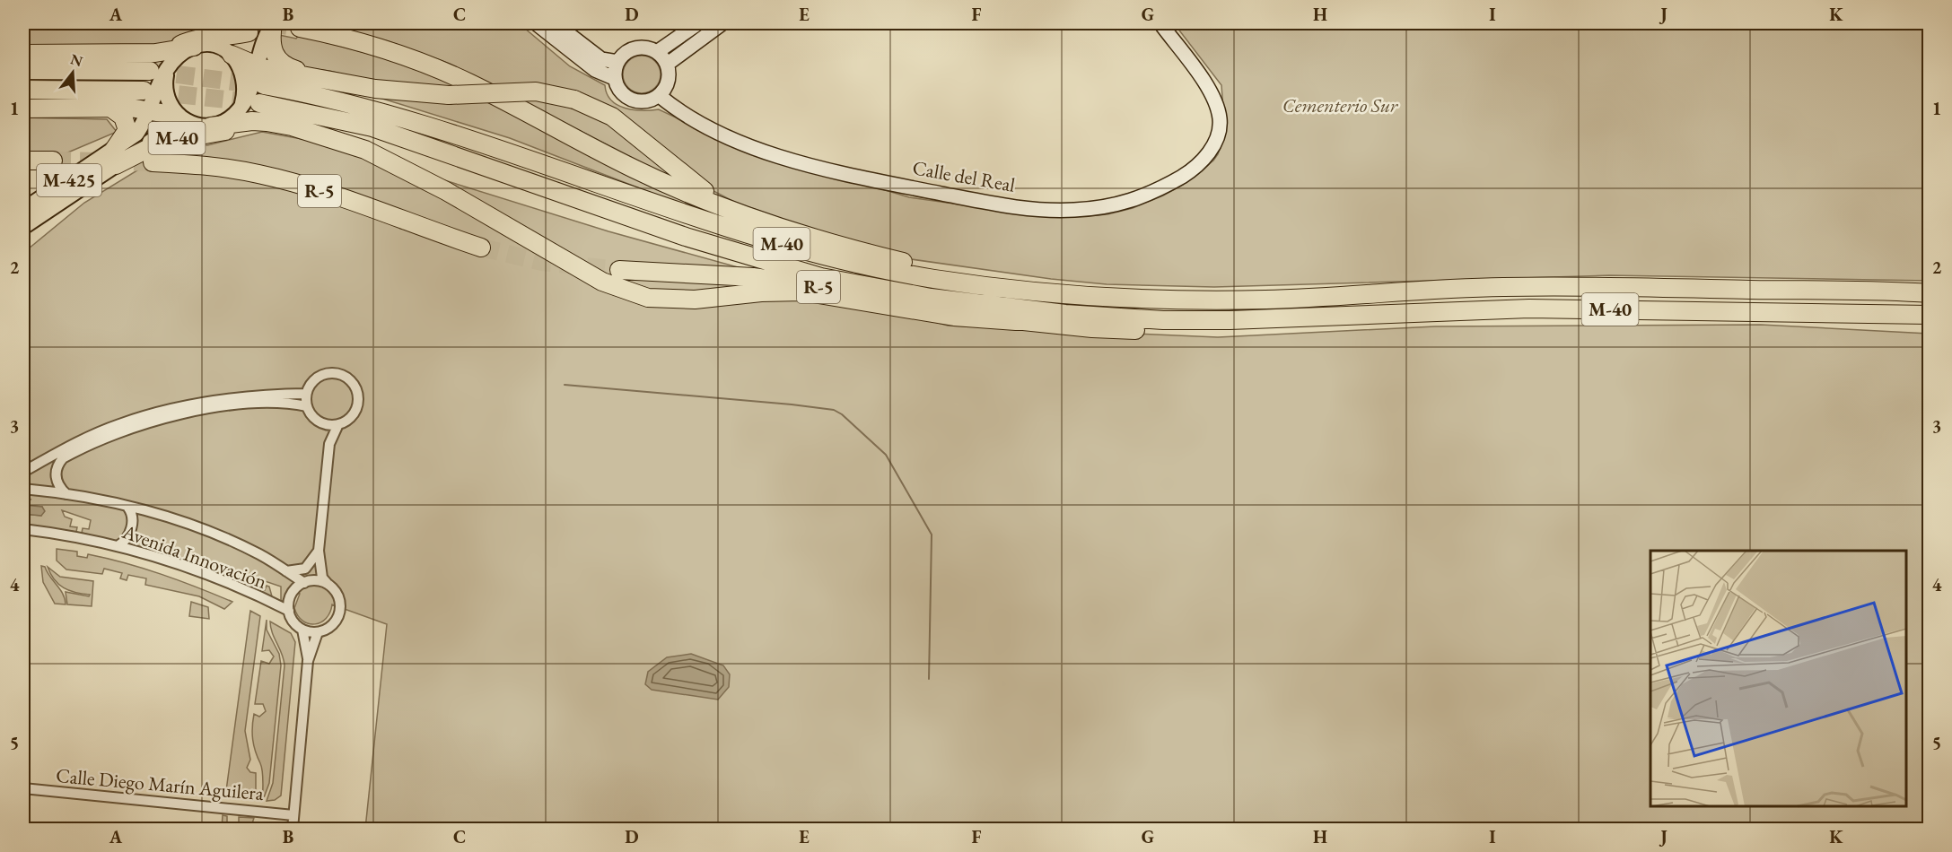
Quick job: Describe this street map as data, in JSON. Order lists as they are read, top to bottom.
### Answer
{
  "streets": {
    "highway": ["M-40", "R-5"],
    "main road": ["M-425"],
    "street": ["Calle del Real", "Avenida Innovación", "Calle Diego Marín Aguilera"]
  },
  "crossings": [
    ["M-40", "M-425"],
    ["M-40", "R-5"]
  ],
  "parks": ["Cementerio Sur"],
  "north": "top",
  "grid": {
    "columns": [
      "A",
      "B",
      "C",
      "D",
      "E",
      "F",
      "G",
      "H",
      "I",
      "J",
      "K"
    ],
    "rows": [
      "1",
      "2",
      "3",
      "4",
      "5"
    ]
  }
}
